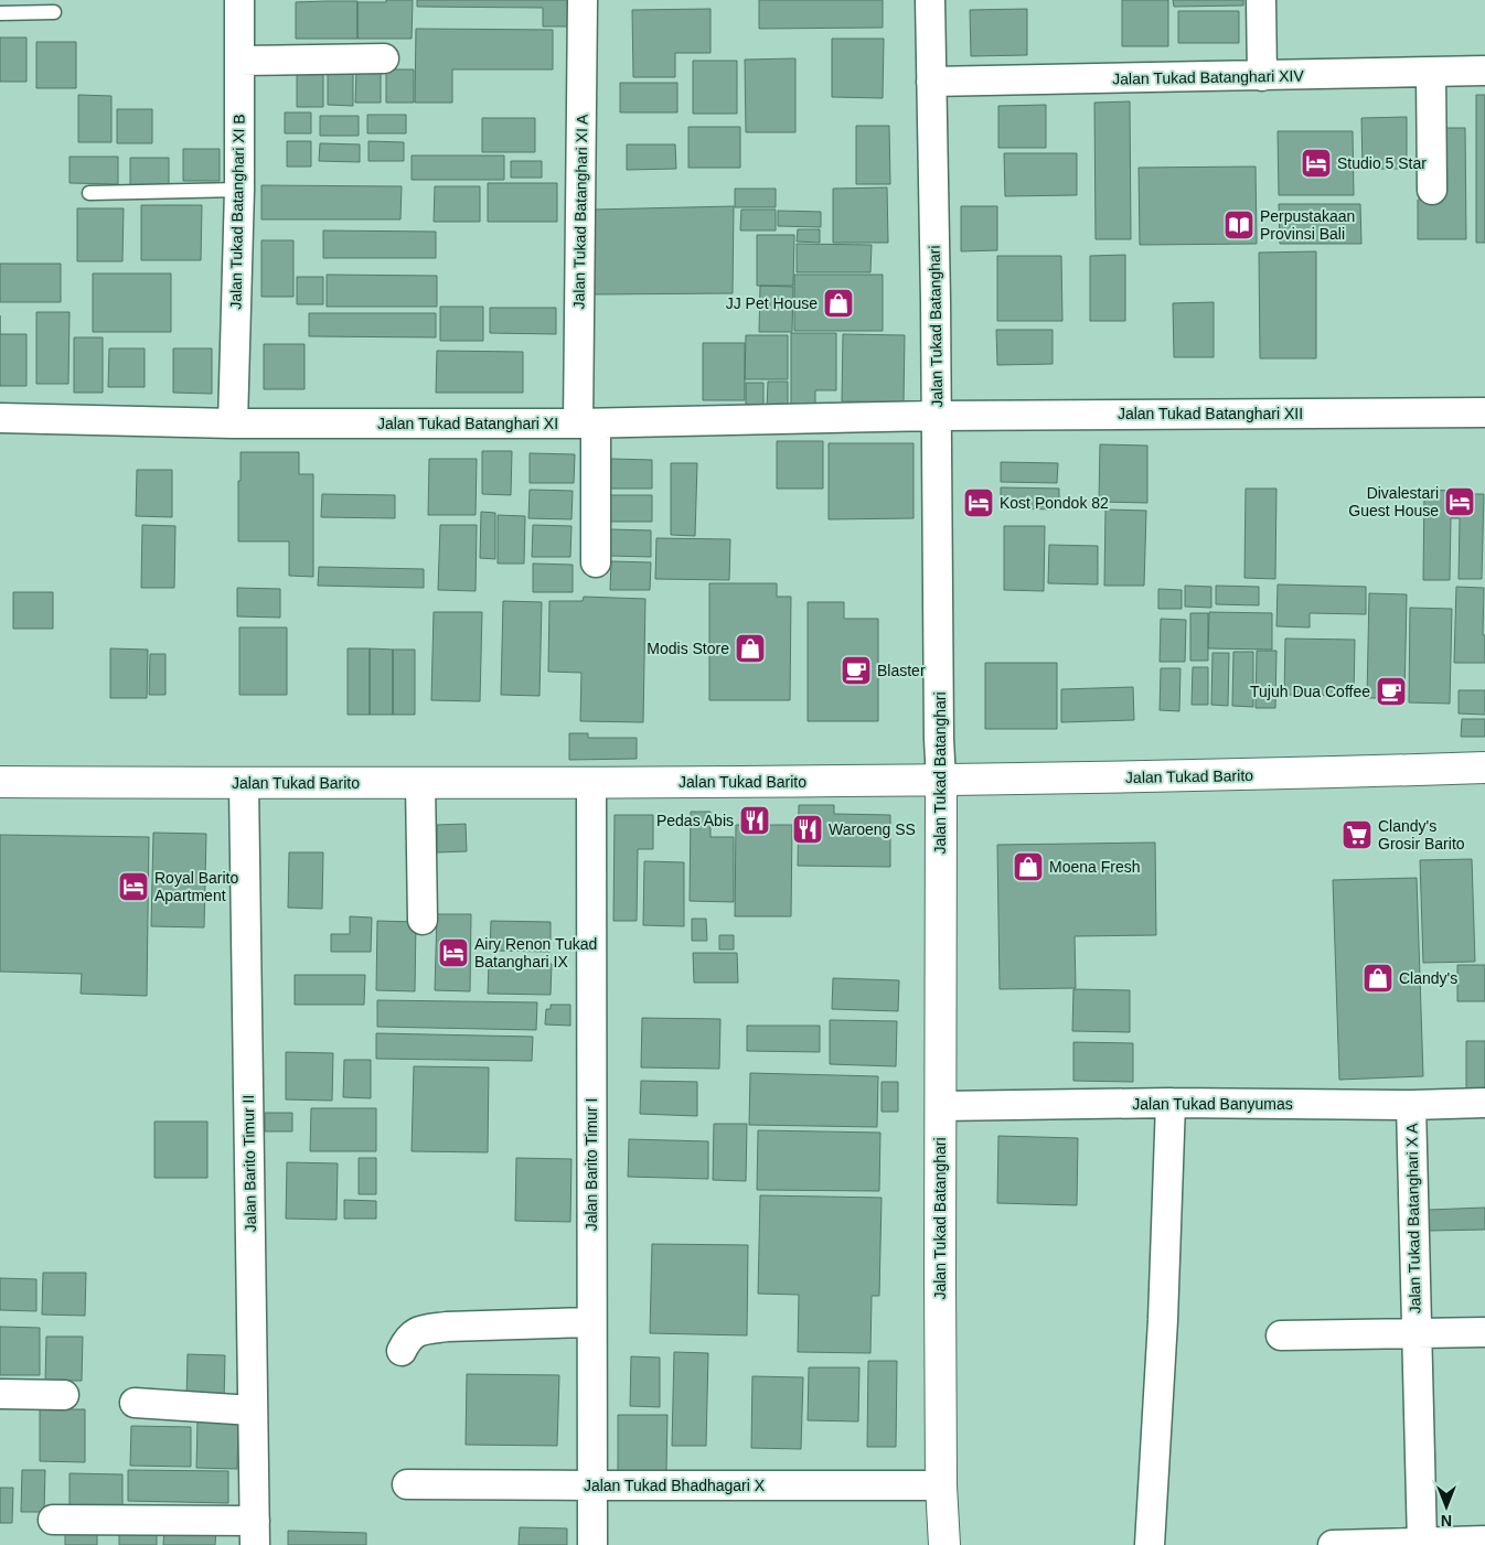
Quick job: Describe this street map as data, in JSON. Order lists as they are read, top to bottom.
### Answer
{
  "streets": {
    "street": [
      "Jalan Tukad Batanghari XIV",
      "Jalan Tukad Batanghari XI B",
      "Jalan Tukad Batanghari XI A",
      "Jalan Tukad Batanghari",
      "Jalan Tukad Batanghari XII",
      "Jalan Tukad Batanghari XI",
      "Jalan Tukad Barito",
      "Jalan Tukad Banyumas",
      "Jalan Barito Timur II",
      "Jalan Barito Timur I",
      "Jalan Tukad Batanghari X A",
      "Jalan Tukad Bhadhagari X"
    ]
  },
  "crossings": [
    ["Jalan Tukad Batanghari XIV", "Jalan Tukad Batanghari"],
    ["Jalan Tukad Batanghari XI B", "Jalan Tukad Batanghari XI"],
    ["Jalan Tukad Batanghari XI A", "Jalan Tukad Batanghari XI"],
    ["Jalan Tukad Batanghari", "Jalan Tukad Batanghari XII"],
    ["Jalan Tukad Batanghari", "Jalan Tukad Batanghari XI"],
    ["Jalan Tukad Batanghari", "Jalan Tukad Barito"],
    ["Jalan Tukad Batanghari", "Jalan Tukad Banyumas"],
    ["Jalan Tukad Batanghari", "Jalan Tukad Bhadhagari X"],
    ["Jalan Tukad Batanghari XII", "Jalan Tukad Batanghari XI"],
    ["Jalan Tukad Barito", "Jalan Barito Timur II"],
    ["Jalan Tukad Barito", "Jalan Barito Timur I"],
    ["Jalan Tukad Banyumas", "Jalan Tukad Batanghari X A"],
    ["Jalan Barito Timur I", "Jalan Tukad Bhadhagari X"]
  ],
  "places": {
    "hotel": [
      "Studio 5 Star",
      "Divalestari Guest House",
      "Kost Pondok 82",
      "Royal Barito Apartment",
      "Airy Renon Tukad Batanghari IX"
    ],
    "library": ["Perpustakaan Provinsi Bali"],
    "shop": [
      "JJ Pet House",
      "Modis Store",
      "Moena Fresh",
      "Clandy's"
    ],
    "cafe": ["Blaster", "Tujuh Dua Coffee"],
    "restaurant": ["Pedas Abis", "Waroeng SS"],
    "supermarket": ["Clandy's Grosir Barito"]
  },
  "north": "bottom"
}
